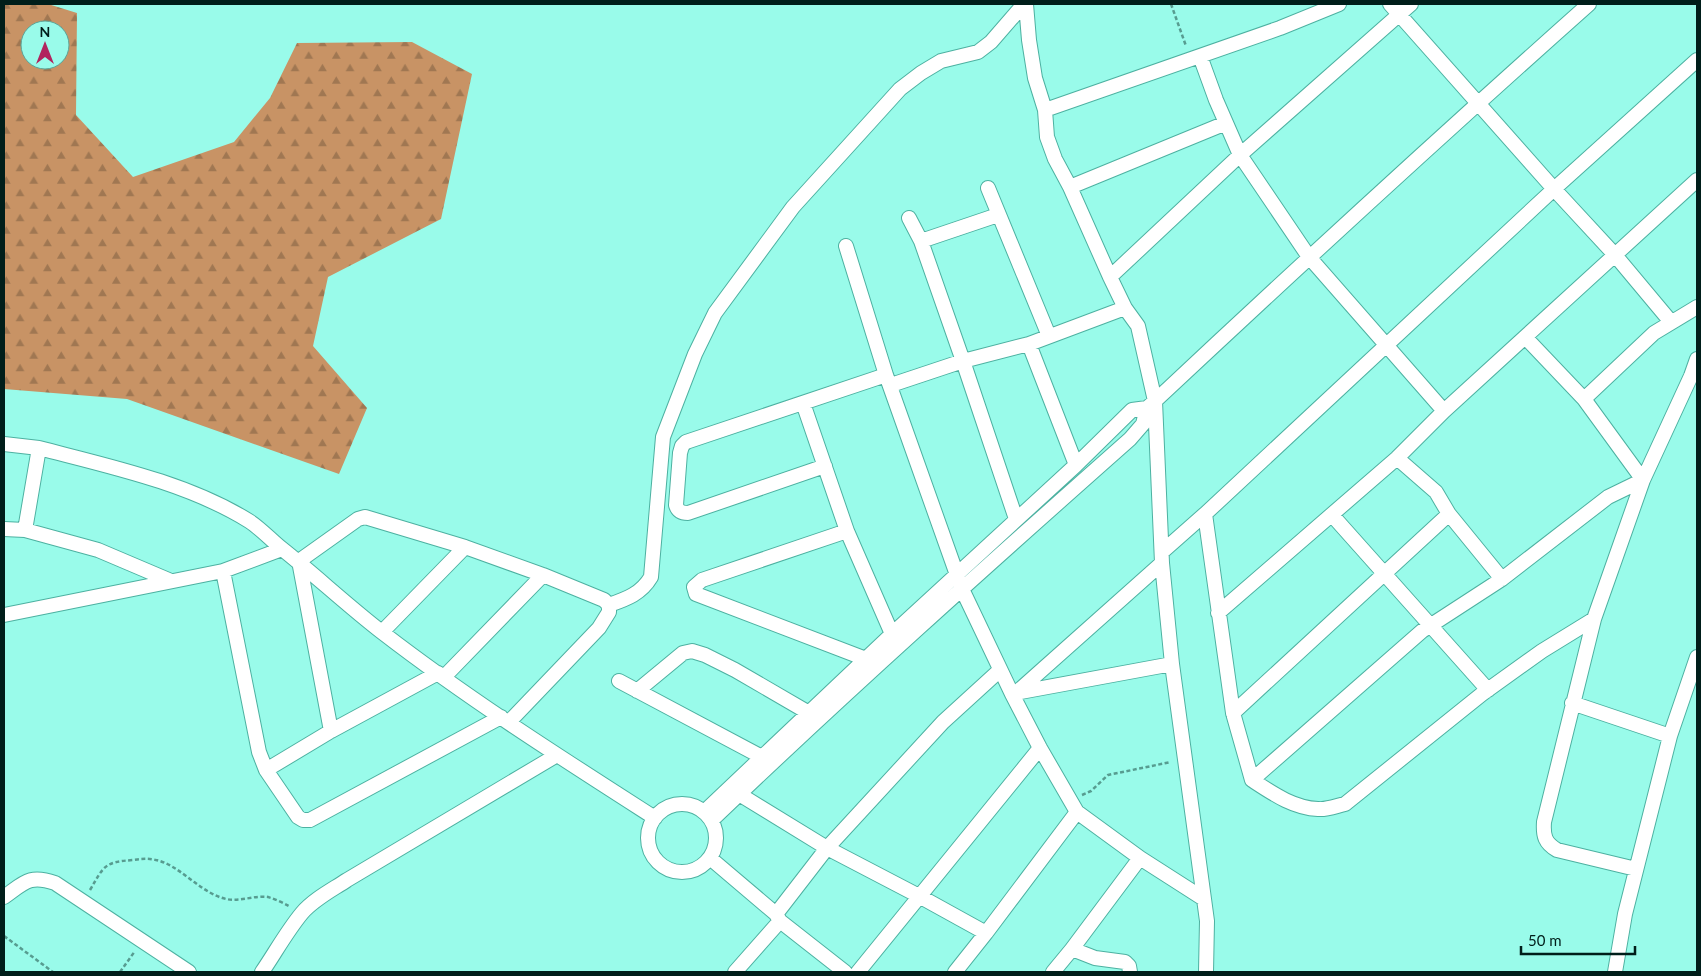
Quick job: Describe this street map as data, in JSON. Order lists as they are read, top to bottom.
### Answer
{
  "scale_bar": "50 m",
  "north": "top"
}
